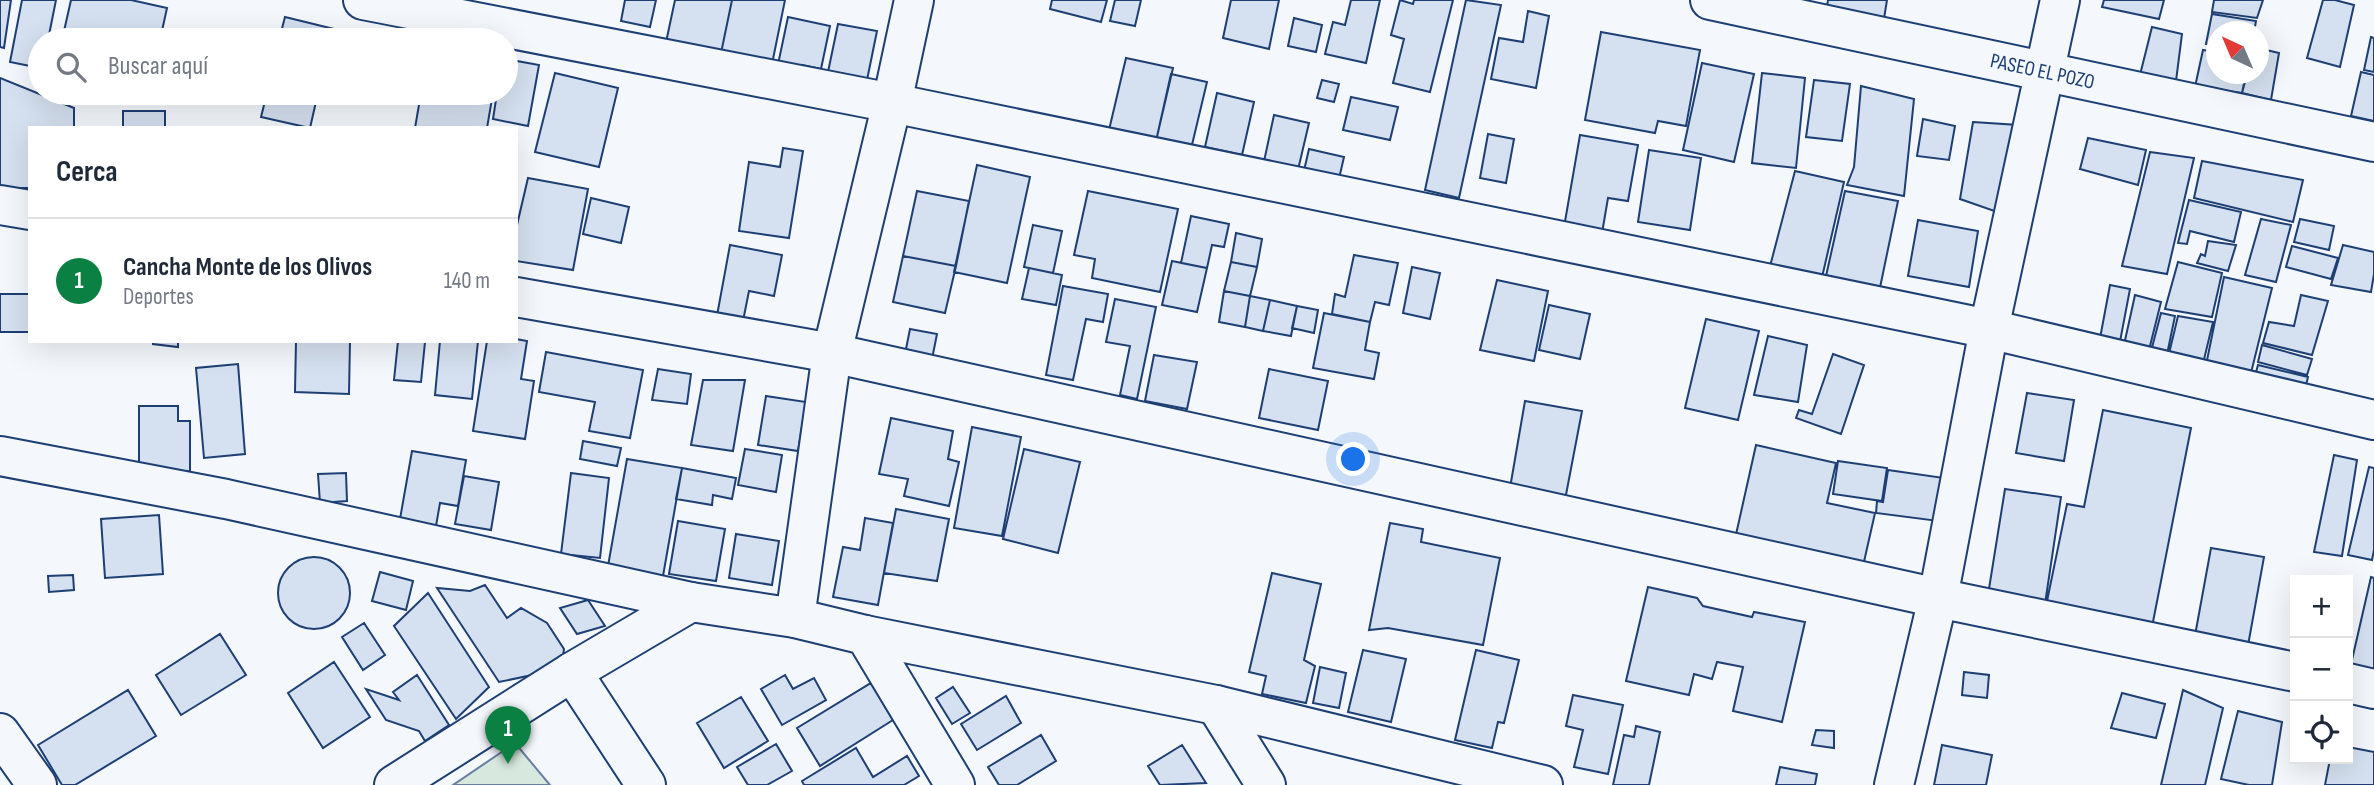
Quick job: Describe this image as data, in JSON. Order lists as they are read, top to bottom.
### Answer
{
  "streets": {
    "street": ["PASEO EL POZO"]
  },
  "north": "top left",
  "page": {
    "search": "Buscar aquí",
    "heading": "Cerca",
    "list": [
      {
        "mark": "1",
        "name": "Cancha Monte de los Olivos",
        "note": "Deportes",
        "value": "140 m"
      }
    ],
    "map_buttons": ["+", "−"],
    "pins": "1"
  }
}
